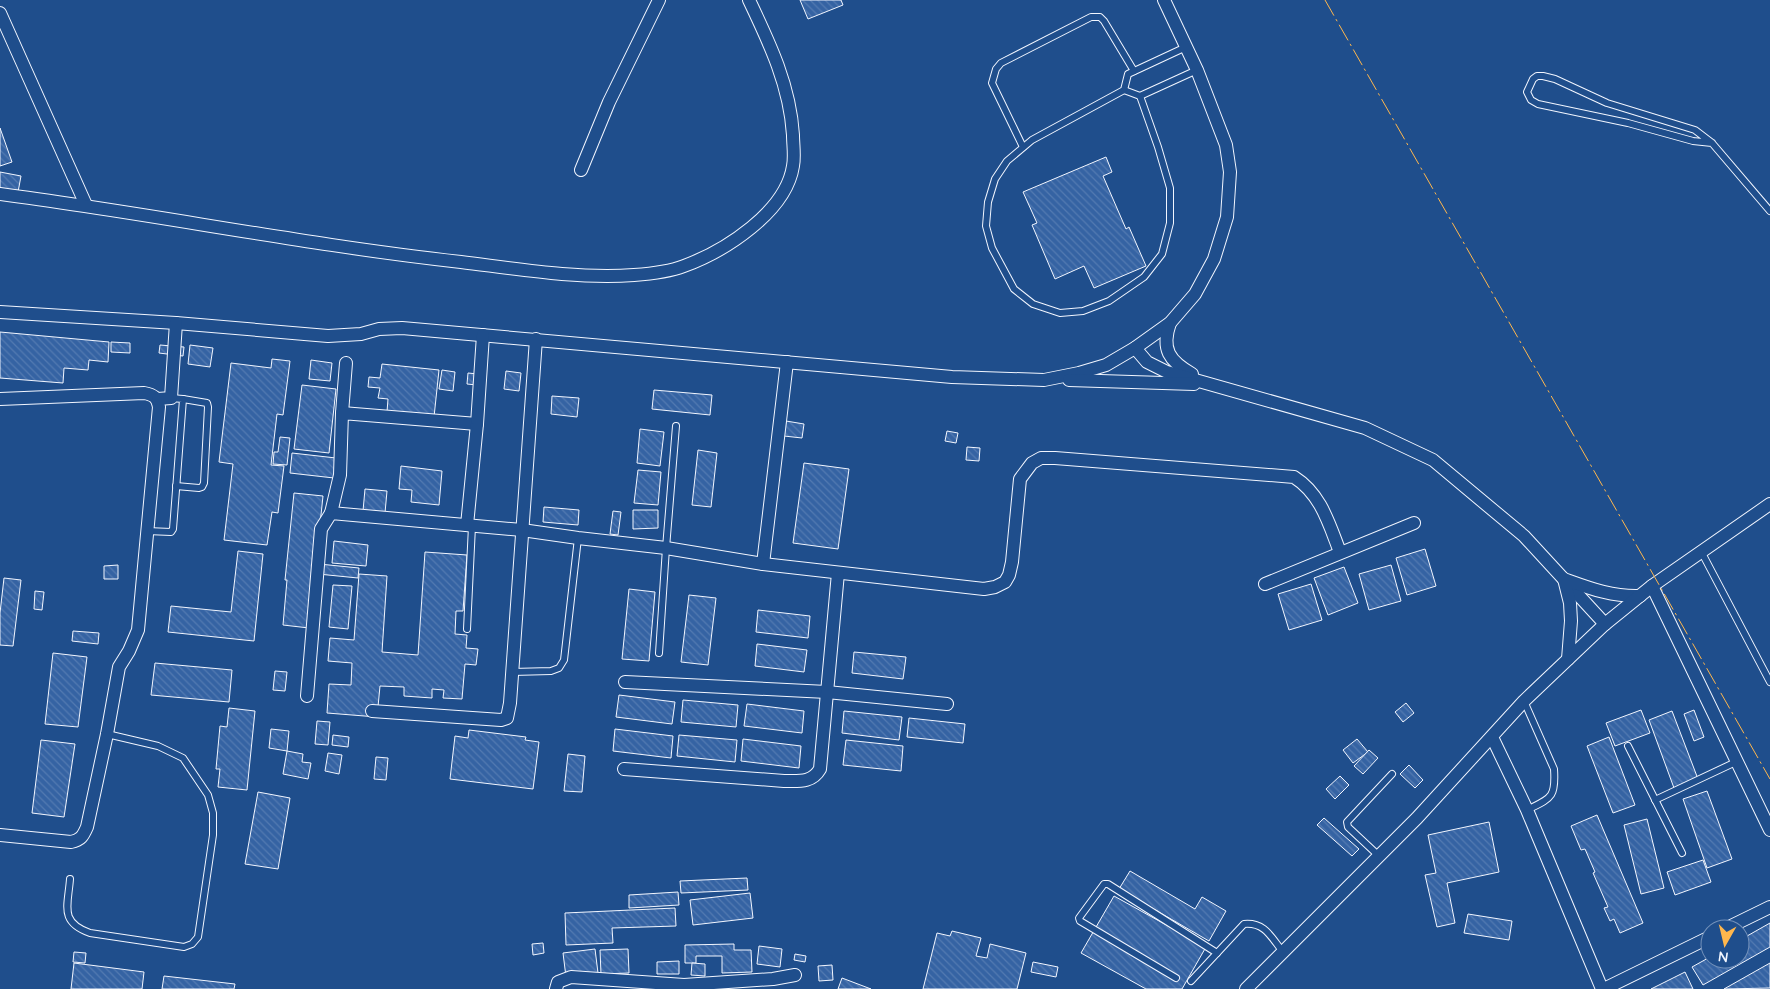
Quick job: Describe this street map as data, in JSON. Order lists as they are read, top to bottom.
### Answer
{
  "north": "bottom"
}
